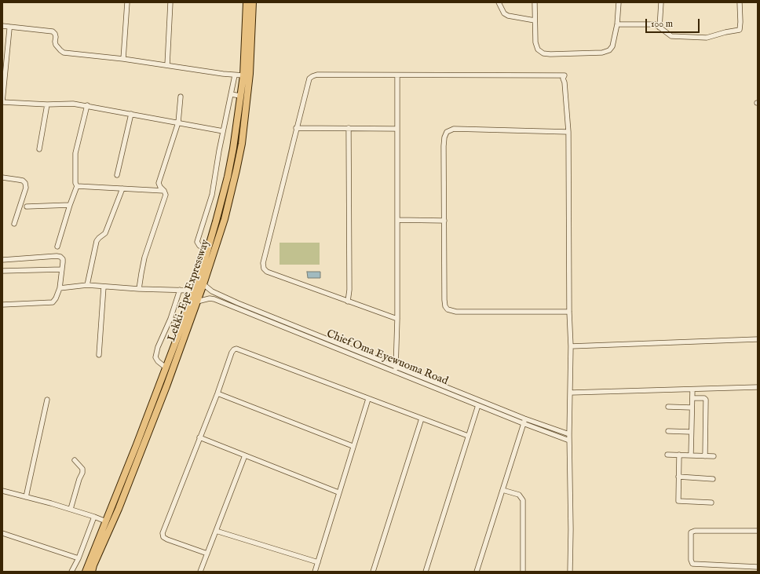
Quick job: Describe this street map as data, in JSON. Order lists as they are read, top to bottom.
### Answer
{
  "streets": {
    "highway": ["Lekki-Epe Expressway"],
    "street": ["Chief Oma Eyewuoma Road"]
  },
  "crossings": [
    ["Lekki-Epe Expressway", "Chief Oma Eyewuoma Road"]
  ],
  "scale_bar": "100 m"
}
